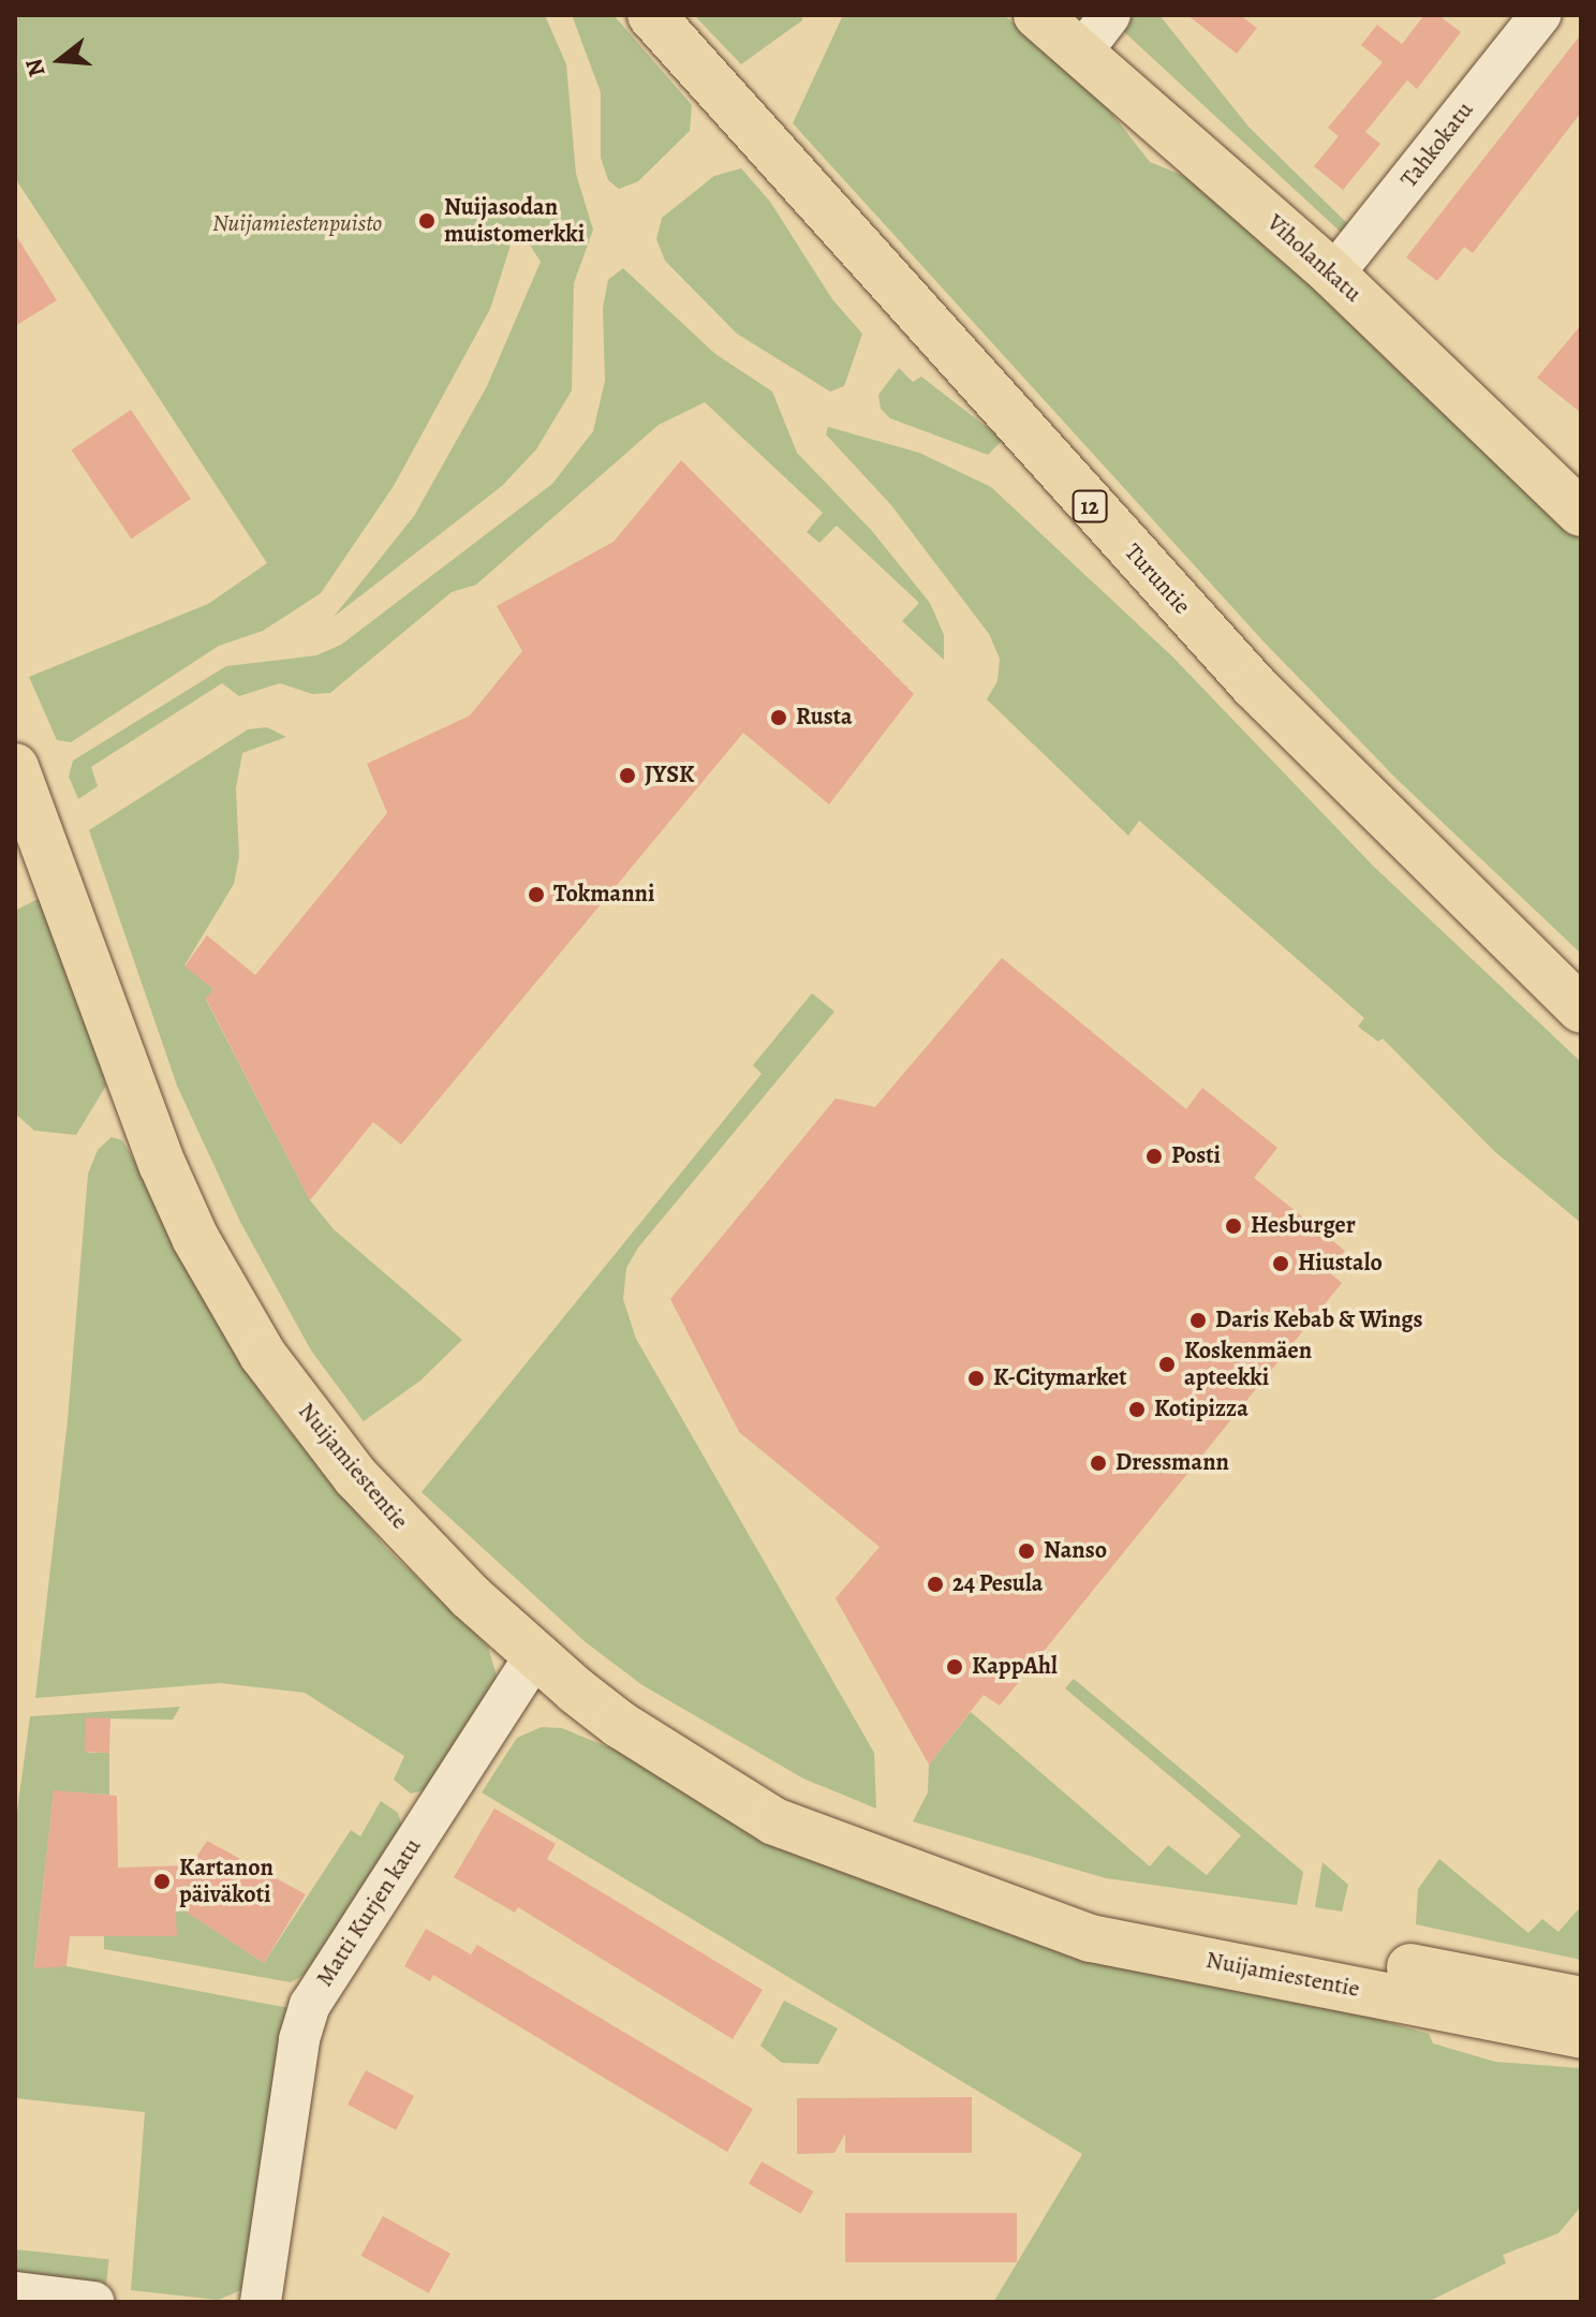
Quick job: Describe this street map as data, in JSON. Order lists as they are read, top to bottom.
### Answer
{
  "streets": {
    "main road": [
      "Viholankatu",
      "12",
      "Turuntie",
      "Nuijamiestentie"
    ],
    "street": ["Tahkokatu", "Matti Kurjen katu"]
  },
  "crossings": [
    ["Tahkokatu", "Viholankatu"],
    ["Nuijamiestentie", "Matti Kurjen katu"]
  ],
  "parks": ["Nuijamiestenpuisto"],
  "places": [
    "Nuijasodan muistomerkki",
    "Rusta",
    "JYSK",
    "Tokmanni",
    "Posti",
    "Hesburger",
    "Hiustalo",
    "Daris Kebab & Wings",
    "Koskenmäen apteekki",
    "K-Citymarket",
    "Kotipizza",
    "Dressmann",
    "Nanso",
    "24 Pesula",
    "KappAhl",
    "Kartanon päiväkoti"
  ],
  "north": "left"
}
